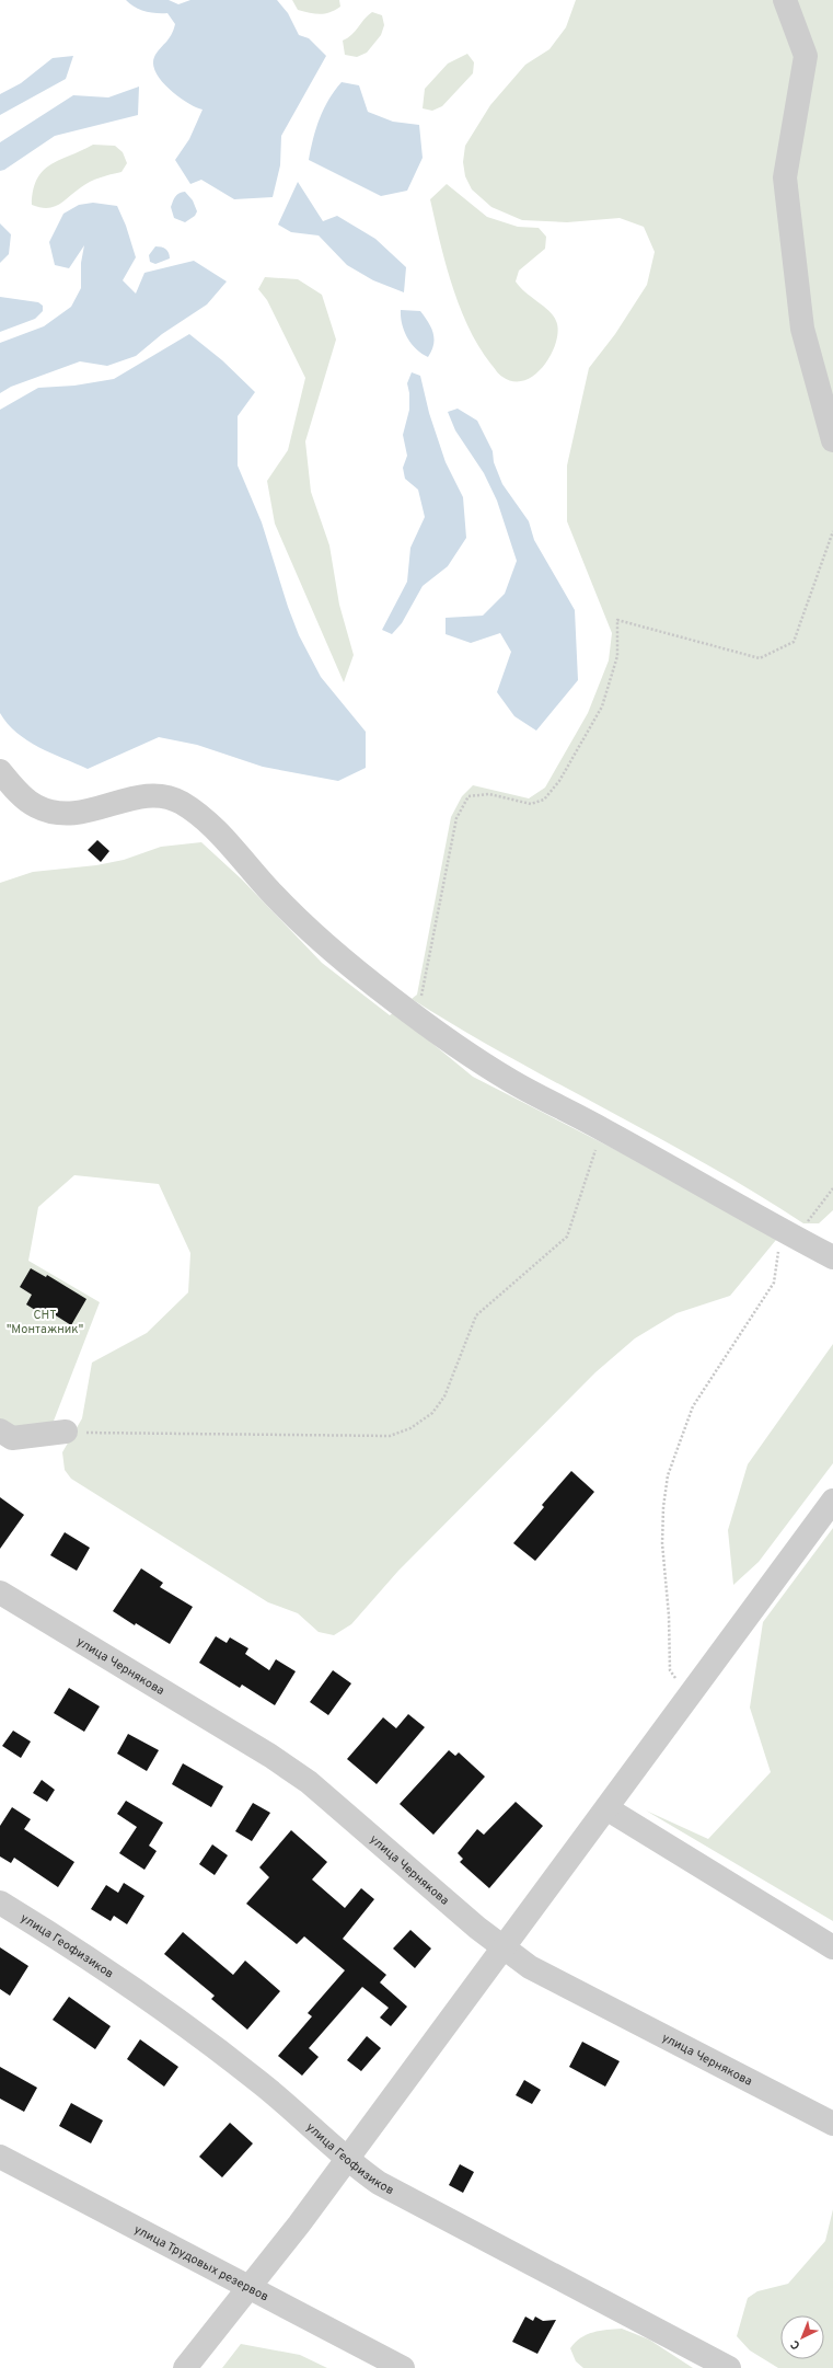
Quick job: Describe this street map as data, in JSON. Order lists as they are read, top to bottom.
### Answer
{
  "streets": {
    "street": ["улица Чернякова", "улица Геофизиков", "улица Трудовых резервов"]
  },
  "parks": ["СНТ \"Монтажник\""],
  "north": "bottom left"
}
